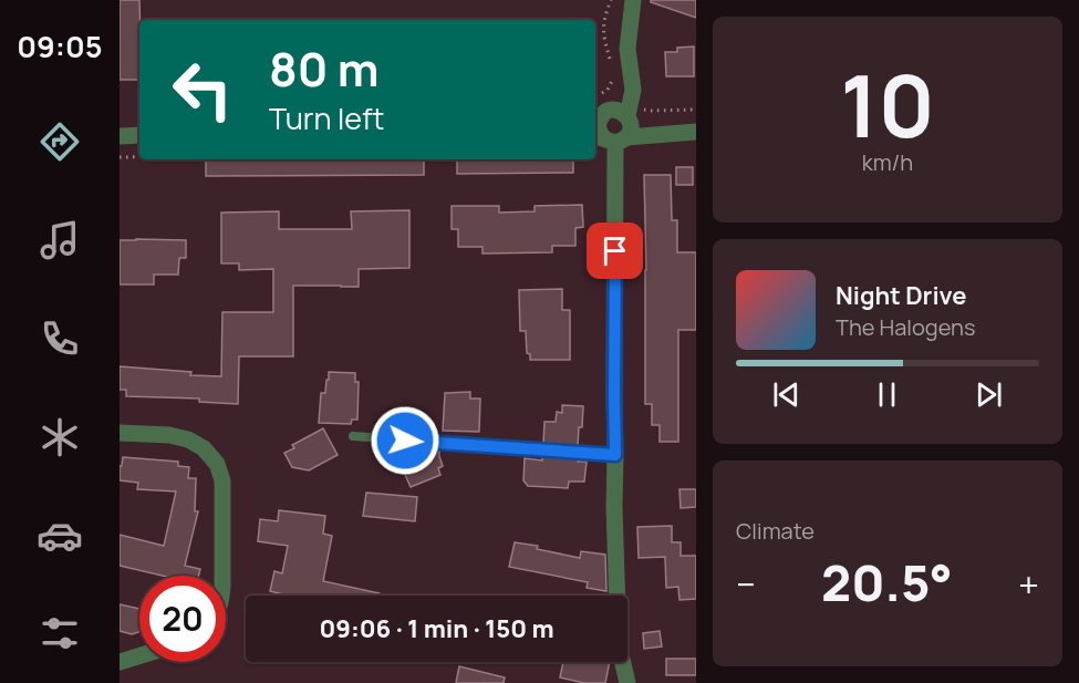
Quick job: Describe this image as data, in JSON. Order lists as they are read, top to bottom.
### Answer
{
  "page": {
    "tabs": "09:05",
    "tile": [
      ["10", "km/h"],
      "Climate"
    ],
    "turn": ["80 m", "Turn left"],
    "song": ["Night Drive", "The Halogens"],
    "heat": ["−", "20.5°", "+"],
    "limit": "20",
    "trip": "09:06 · 1 min · 150 m"
  }
}
